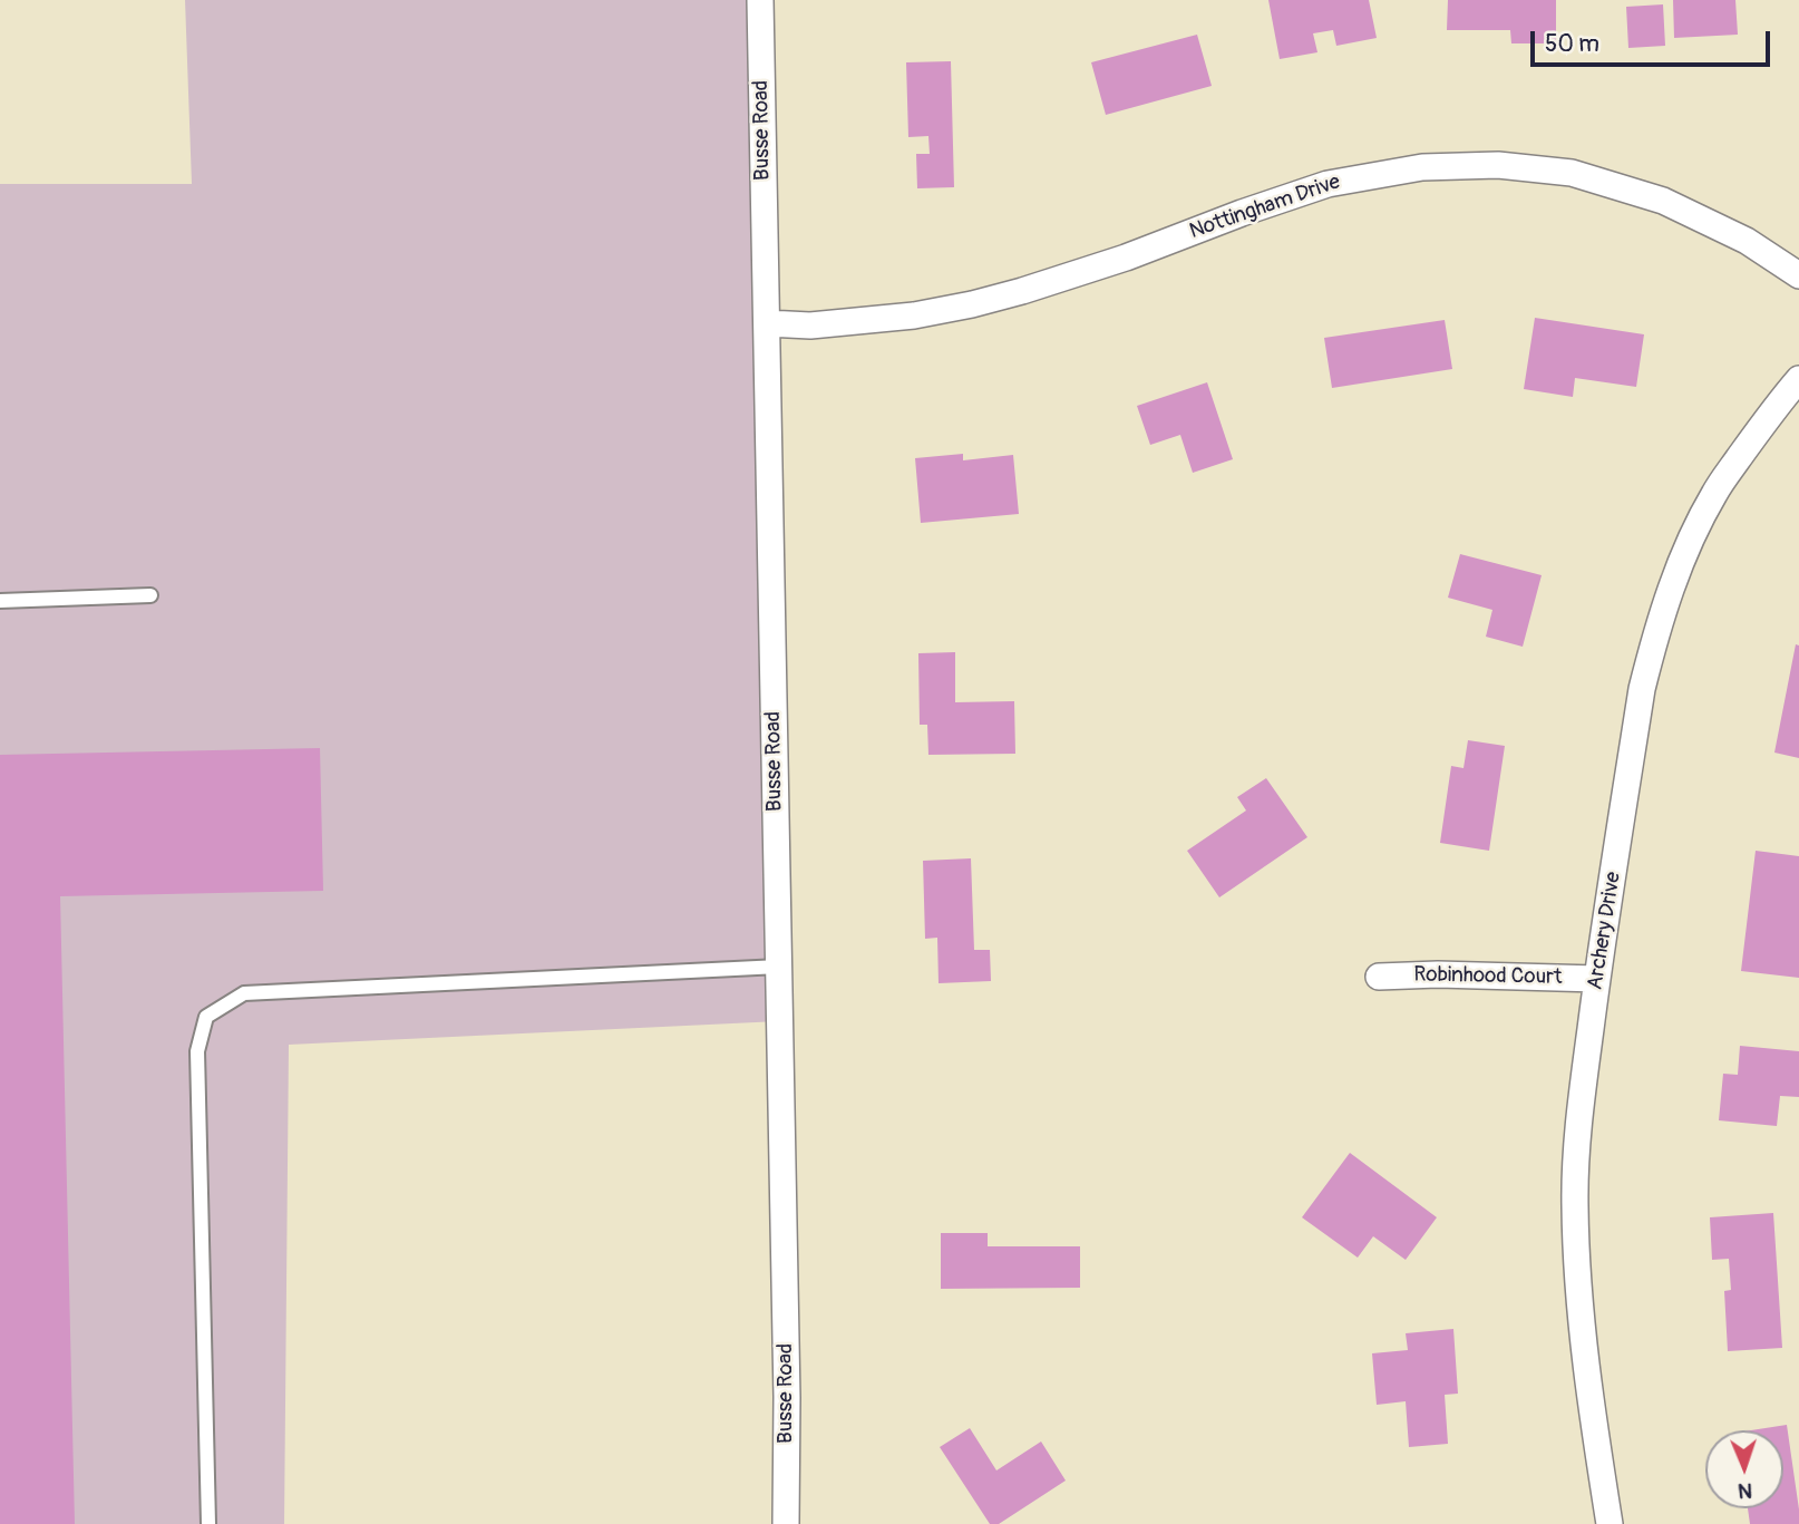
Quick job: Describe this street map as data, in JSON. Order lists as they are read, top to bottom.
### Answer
{
  "streets": {
    "street": [
      "Busse Road",
      "Nottingham Drive",
      "Archery Drive",
      "Robinhood Court"
    ]
  },
  "crossings": [
    ["Busse Road", "Nottingham Drive"],
    ["Archery Drive", "Robinhood Court"]
  ],
  "scale_bar": "50 m",
  "north": "bottom"
}
